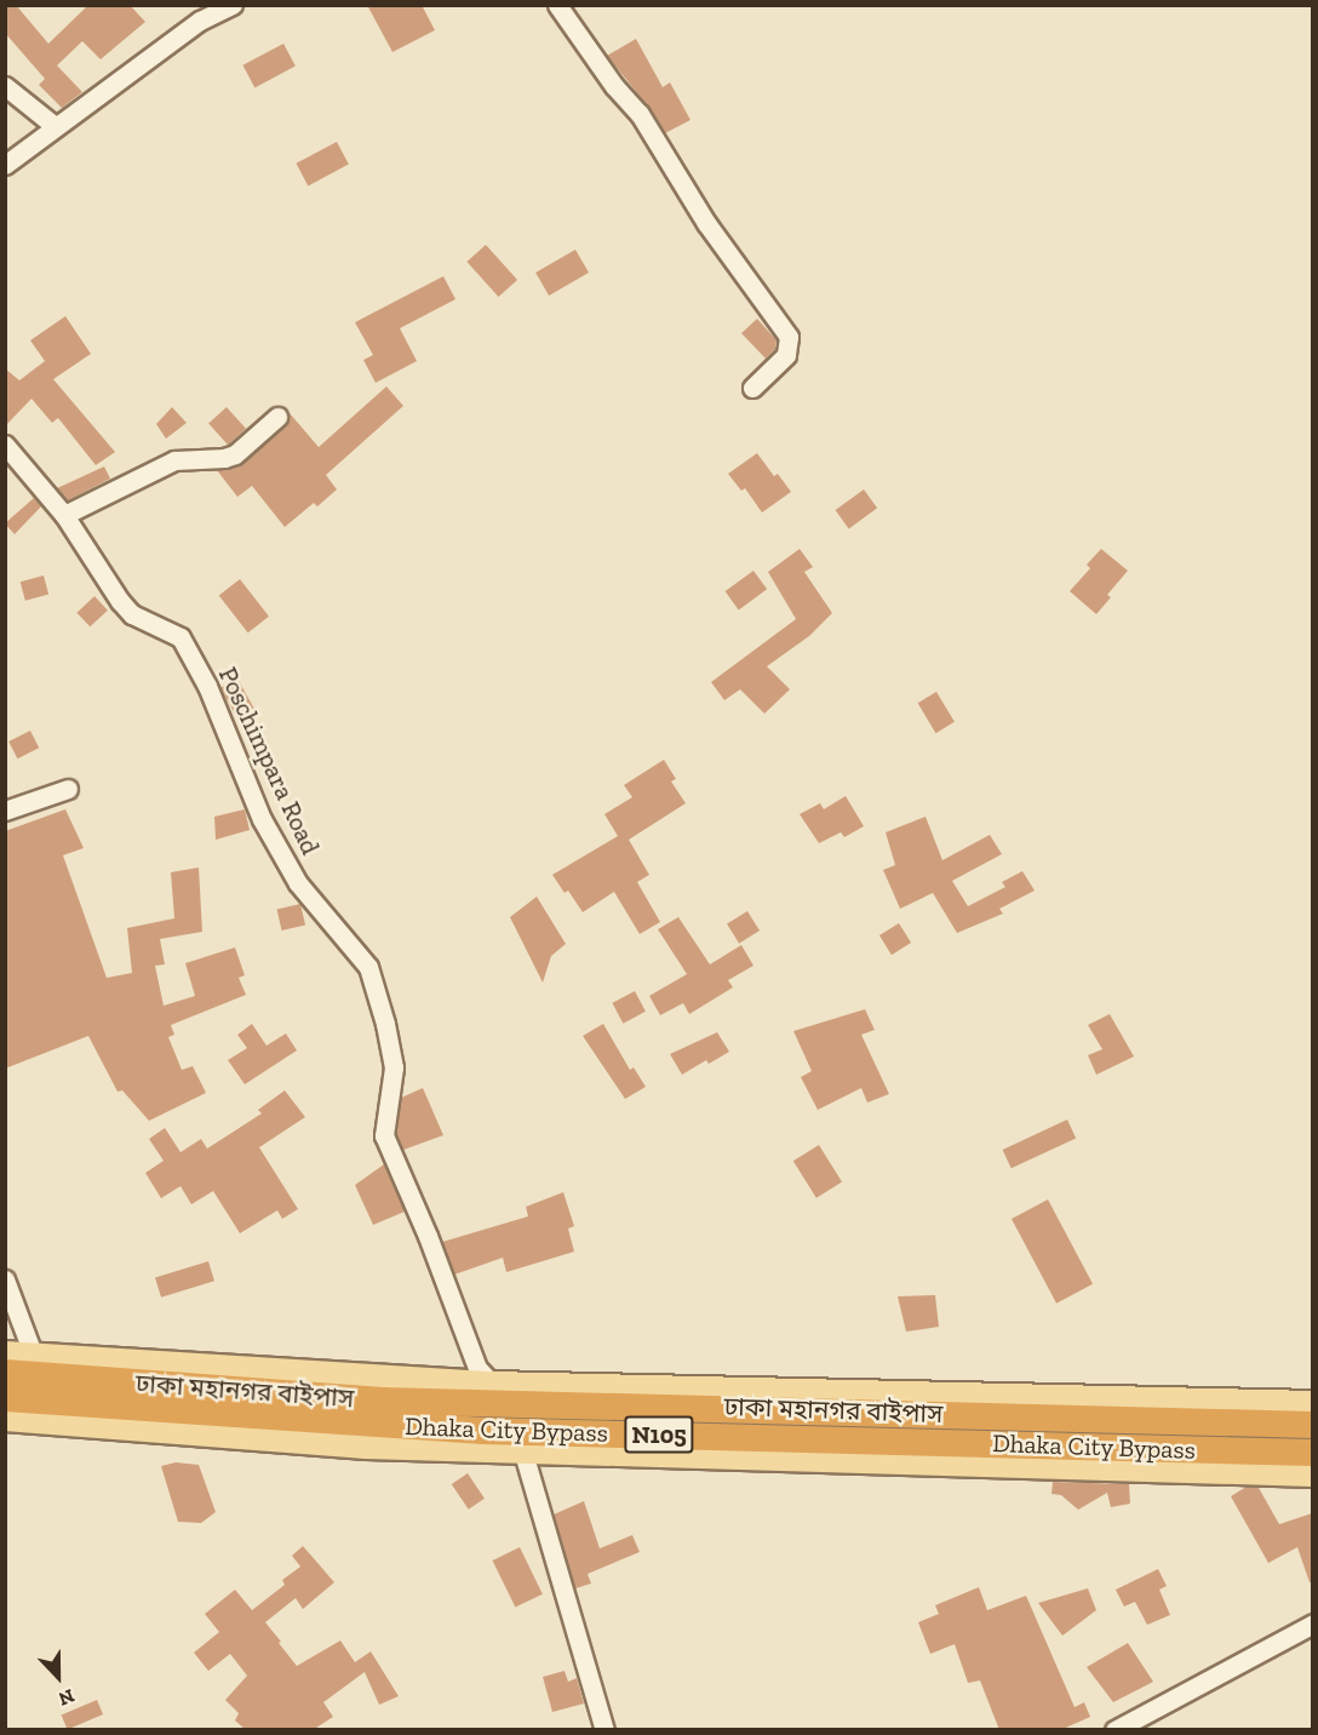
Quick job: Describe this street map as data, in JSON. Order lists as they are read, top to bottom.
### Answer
{
  "streets": {
    "highway": ["ঢাকা মহানগর বাইপাস", "Dhaka City Bypass", "N105"],
    "street": ["Poschimpara Road"]
  },
  "north": "bottom"
}
